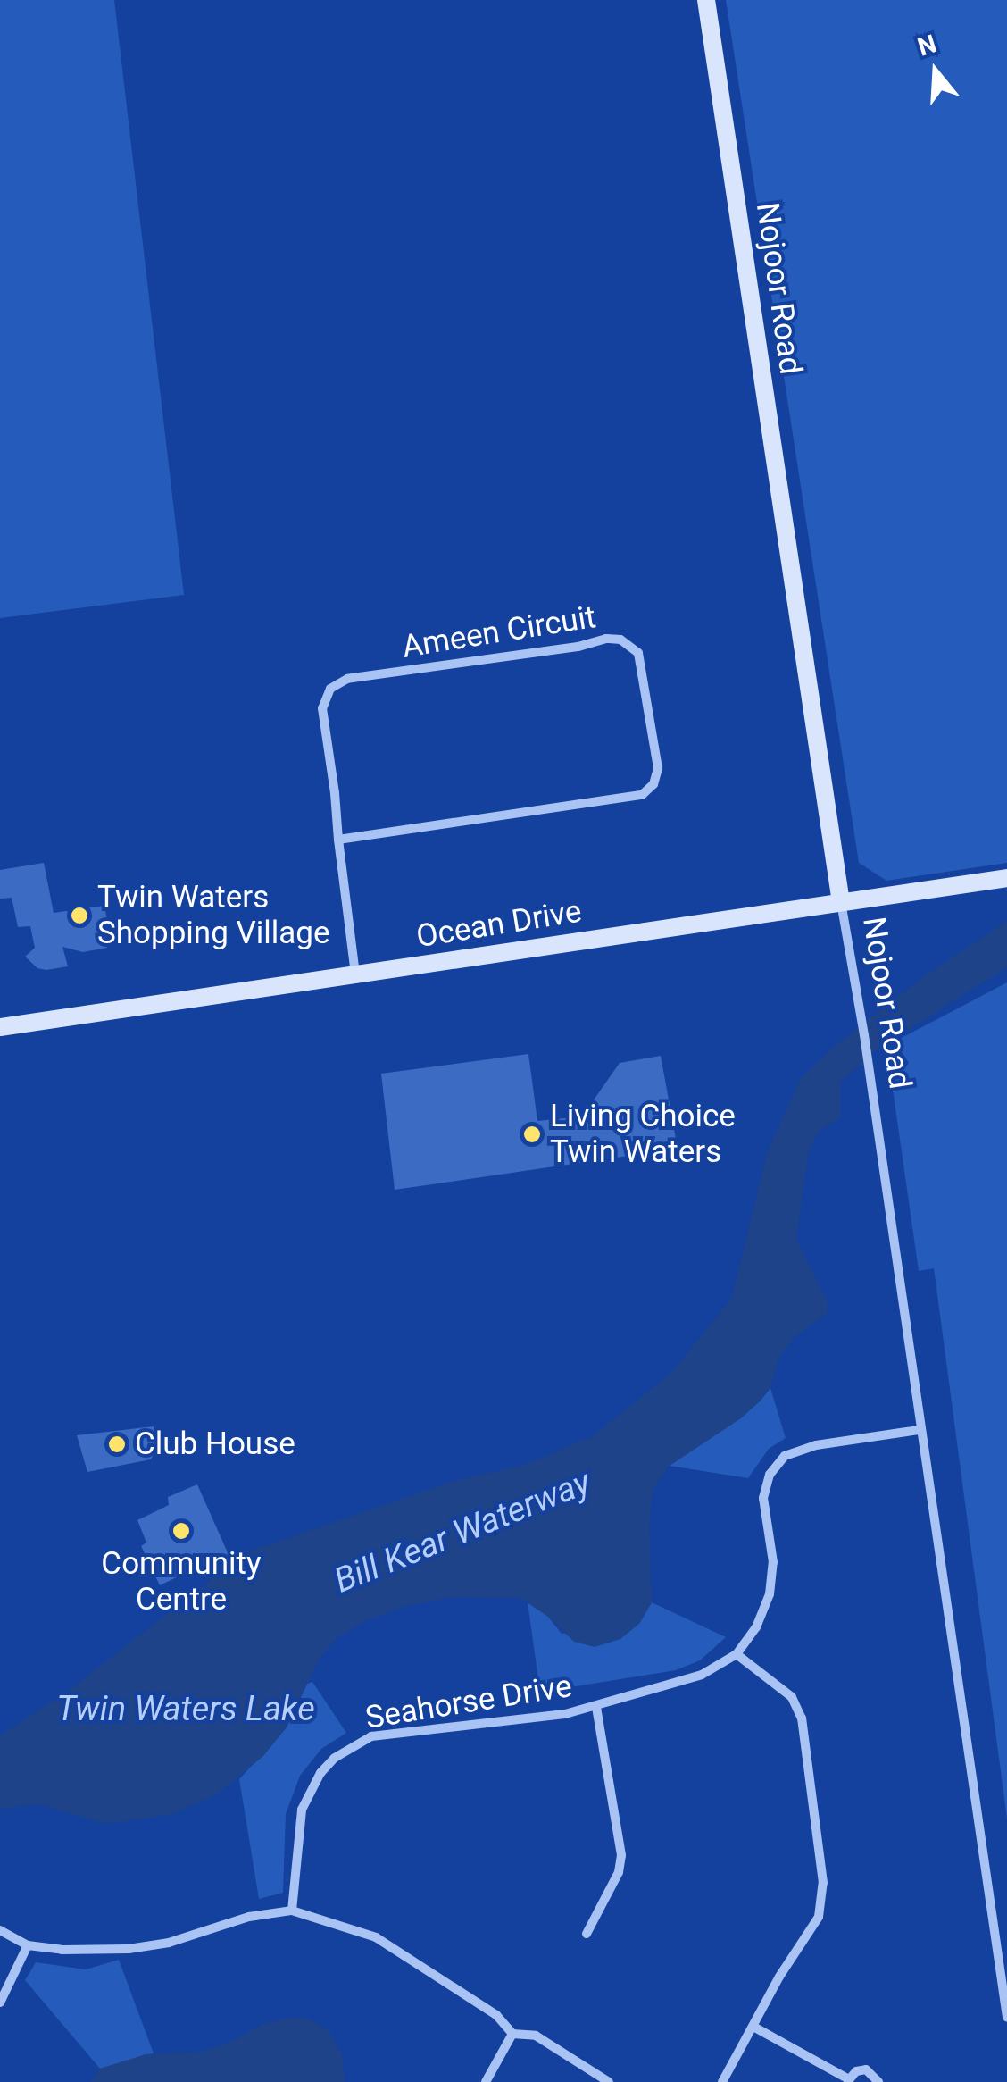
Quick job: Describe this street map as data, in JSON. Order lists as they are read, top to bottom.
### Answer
{
  "streets": {
    "street": [
      "Nojoor Road",
      "Ameen Circuit",
      "Ocean Drive",
      "Seahorse Drive"
    ]
  },
  "crossings": [
    ["Nojoor Road", "Ocean Drive"],
    ["Nojoor Road", "Seahorse Drive"],
    ["Ameen Circuit", "Ocean Drive"]
  ],
  "water": ["Bill Kear Waterway", "Twin Waters Lake"],
  "places": [
    "Twin Waters Shopping Village",
    "Living Choice Twin Waters",
    "Club House",
    "Community Centre"
  ],
  "north": "top"
}
